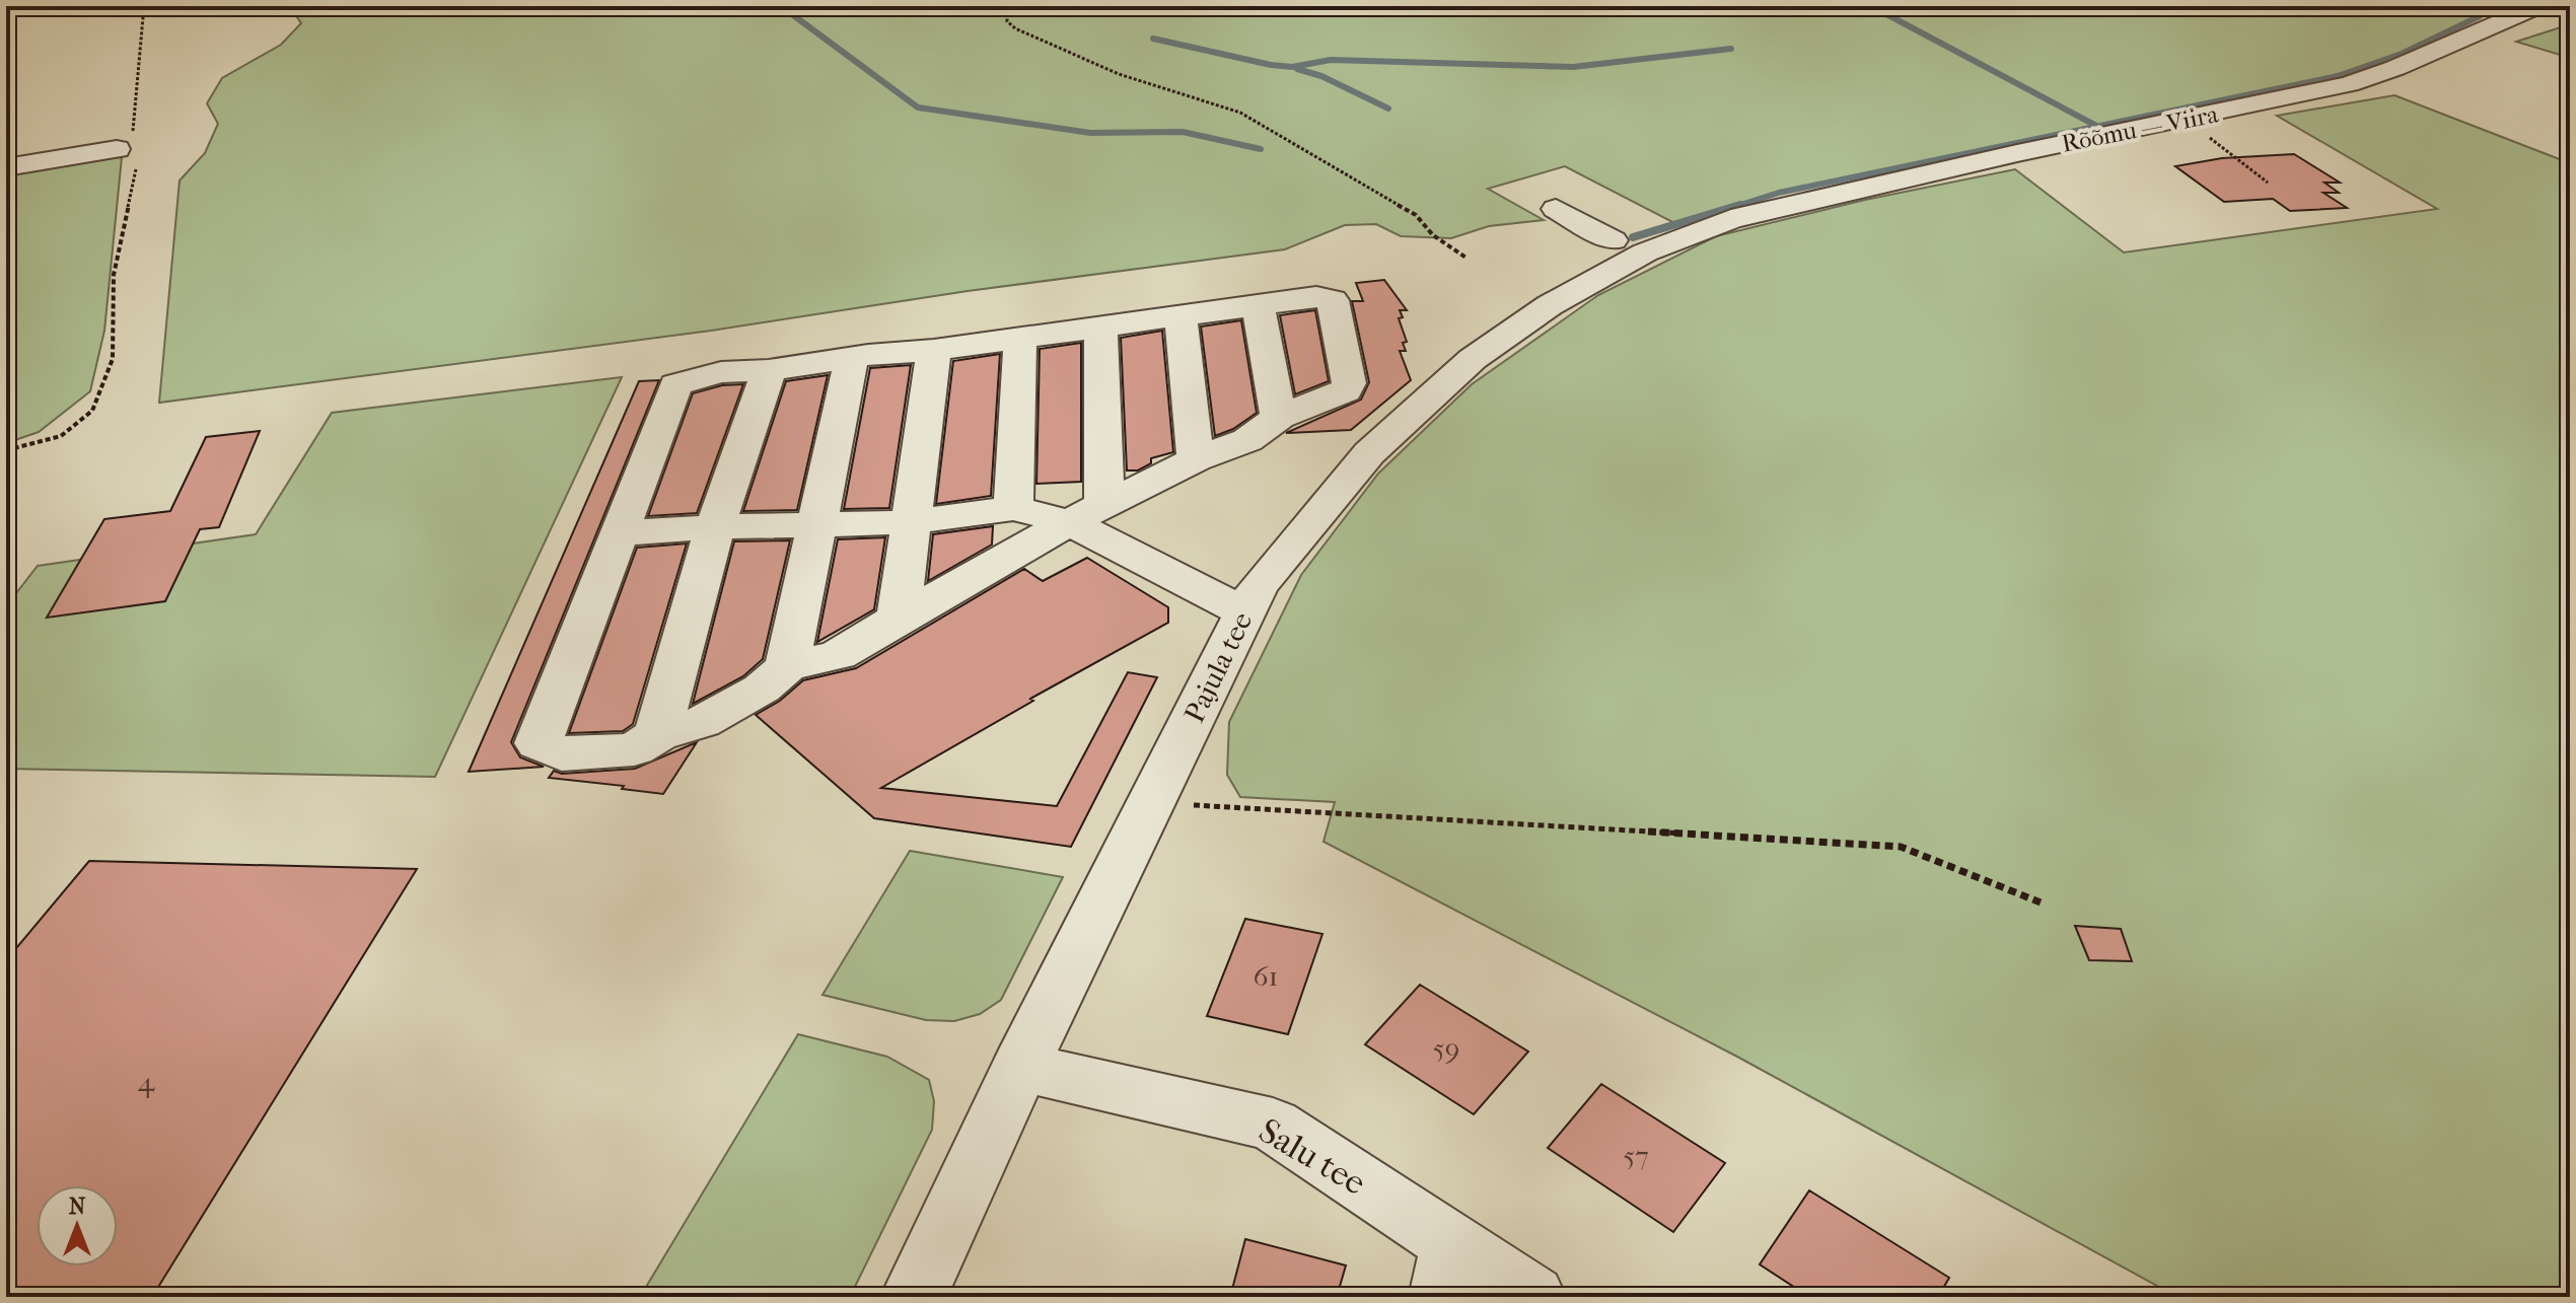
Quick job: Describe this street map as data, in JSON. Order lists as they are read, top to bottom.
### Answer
{
  "streets": {
    "street": ["Rõõmu — Viira", "Pajula tee", "Salu tee"]
  },
  "crossings": [
    ["Rõõmu — Viira", "Pajula tee"],
    ["Pajula tee", "Salu tee"]
  ],
  "house_numbers": [
    "61",
    "59",
    "4",
    "57"
  ],
  "north": "top"
}
